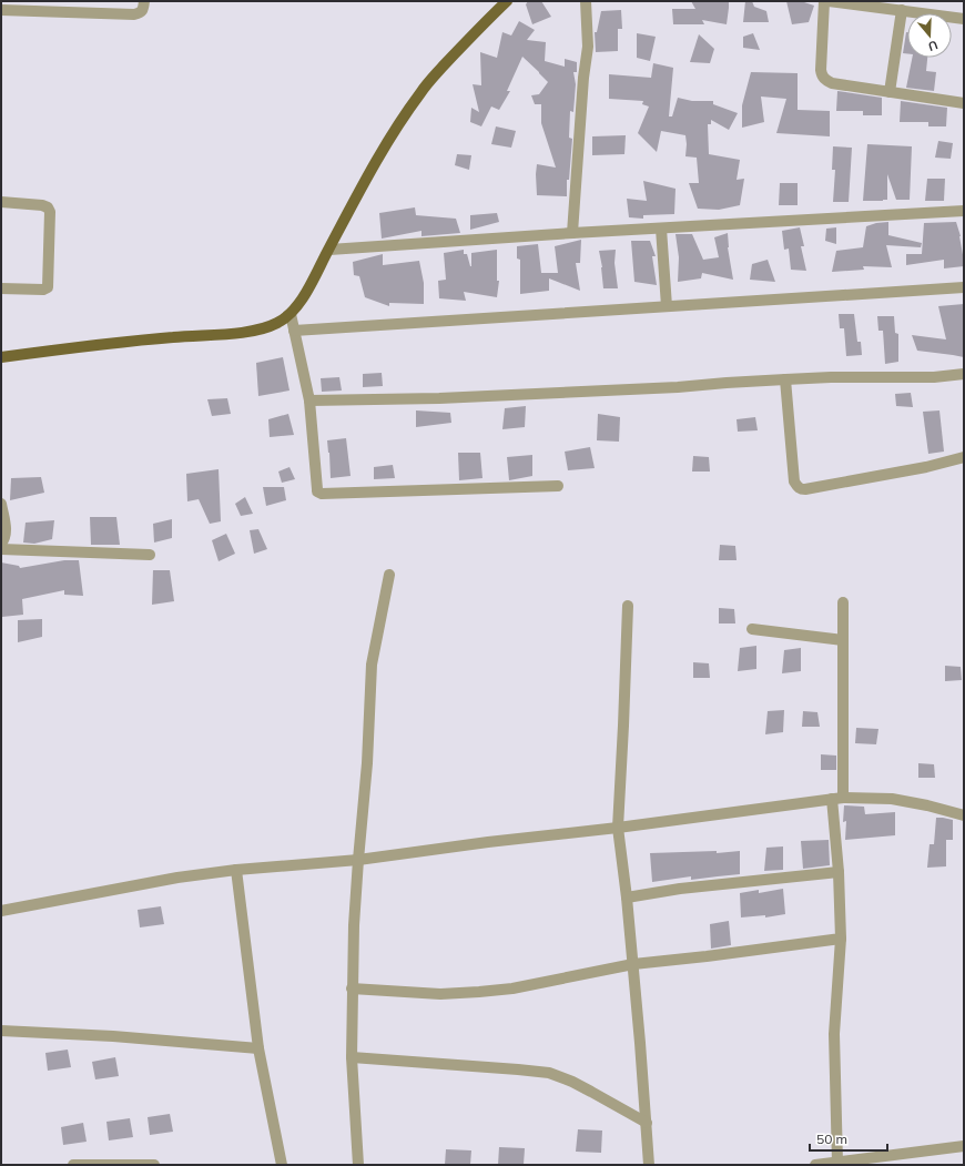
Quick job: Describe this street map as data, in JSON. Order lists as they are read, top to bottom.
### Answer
{
  "scale_bar": "50 m",
  "north": "bottom"
}
